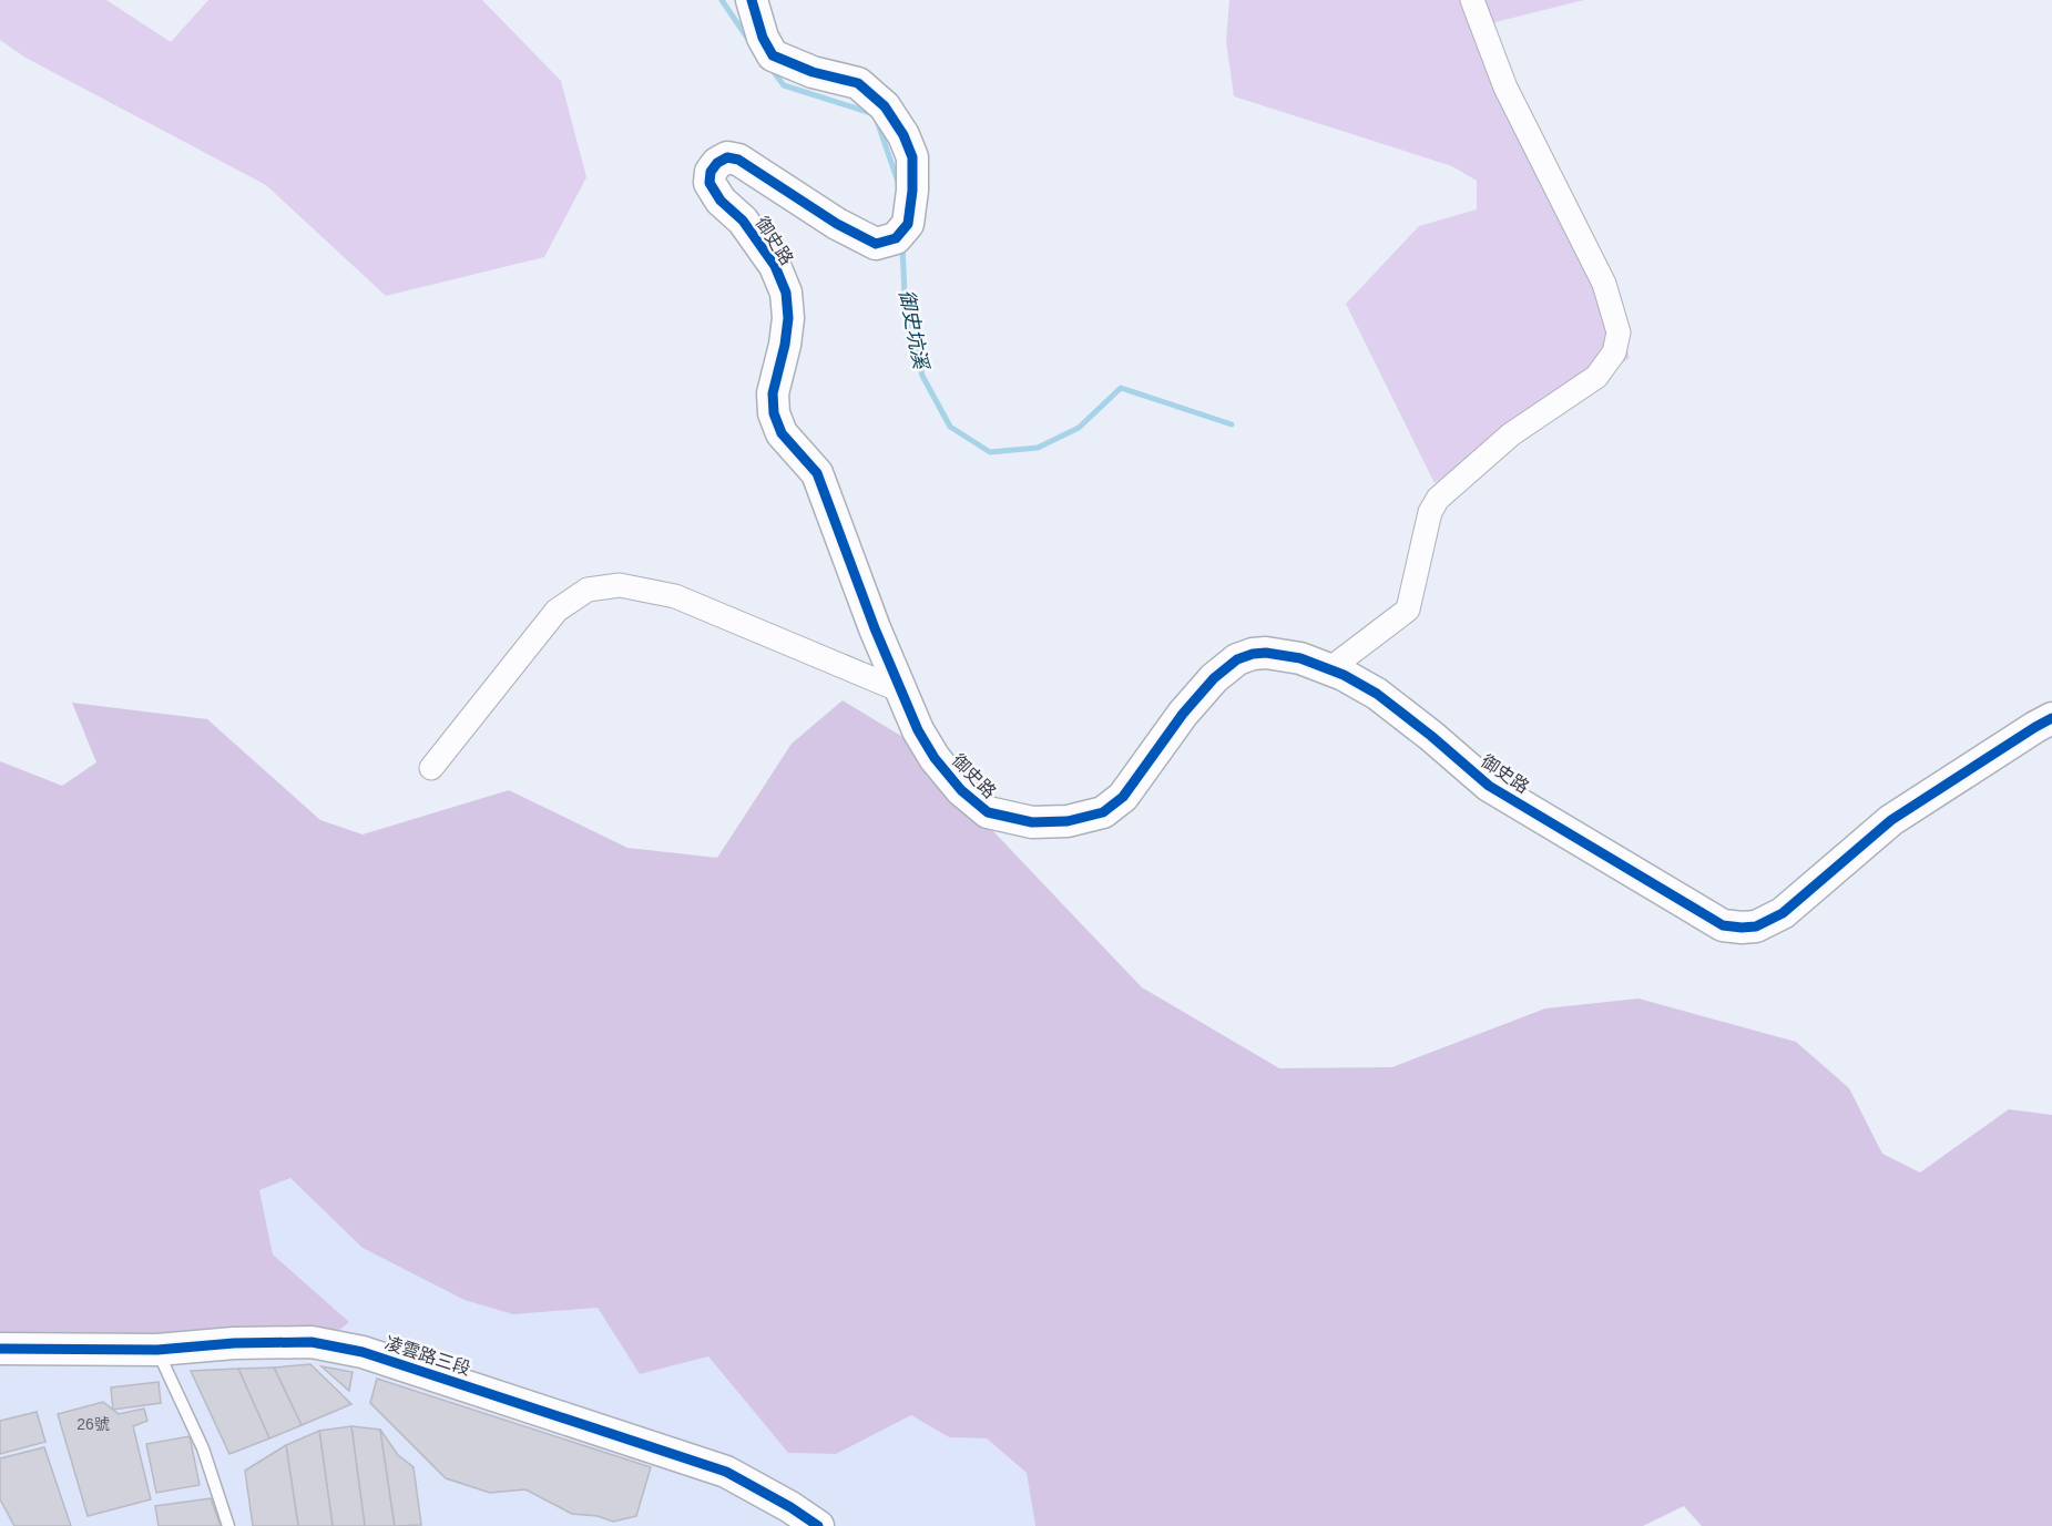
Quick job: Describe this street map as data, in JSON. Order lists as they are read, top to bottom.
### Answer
{
  "streets": {
    "street": ["御史路", "凌雲路三段"]
  },
  "water": ["御史坑溪"],
  "house_numbers": ["26號"]
}
